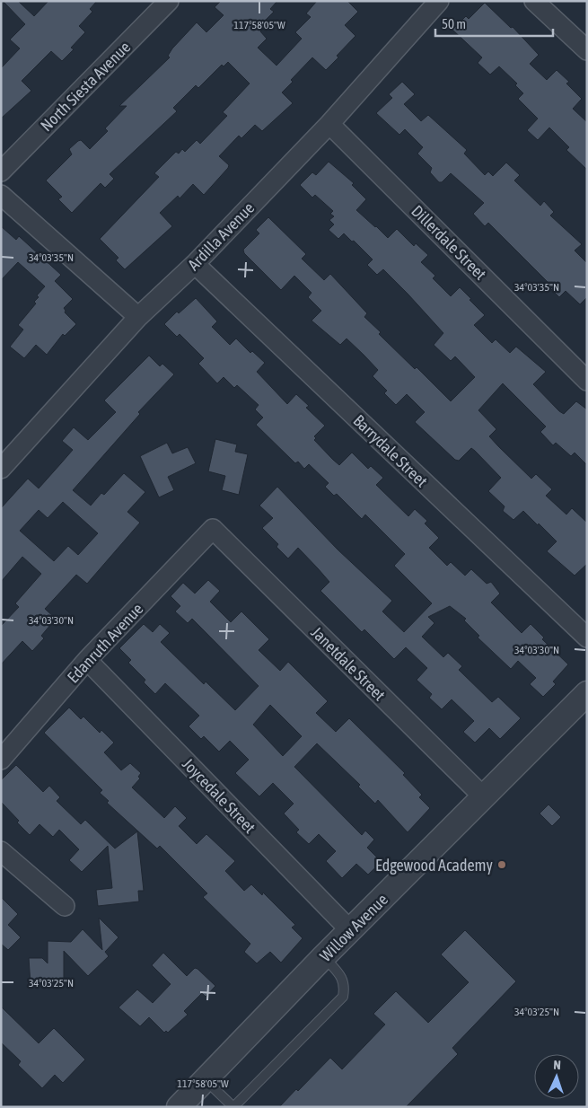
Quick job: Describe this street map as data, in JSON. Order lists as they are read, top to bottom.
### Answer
{
  "streets": {
    "street": [
      "North Siesta Avenue",
      "Ardilla Avenue",
      "Dillerdale Street",
      "Barrydale Street",
      "Edanruth Avenue",
      "Janetdale Street",
      "Joycedale Street",
      "Willow Avenue"
    ]
  },
  "crossings": [
    ["Ardilla Avenue", "Dillerdale Street"],
    ["Ardilla Avenue", "Barrydale Street"],
    ["Edanruth Avenue", "Janetdale Street"],
    ["Edanruth Avenue", "Joycedale Street"],
    ["Janetdale Street", "Willow Avenue"],
    ["Joycedale Street", "Willow Avenue"]
  ],
  "places": ["Edgewood Academy"],
  "scale_bar": "50 m",
  "north": "top",
  "coordinates": [
    "117°58'05\"W",
    "34°03'35\"N",
    "34°03'30\"N",
    "34°03'25\"N"
  ]
}
